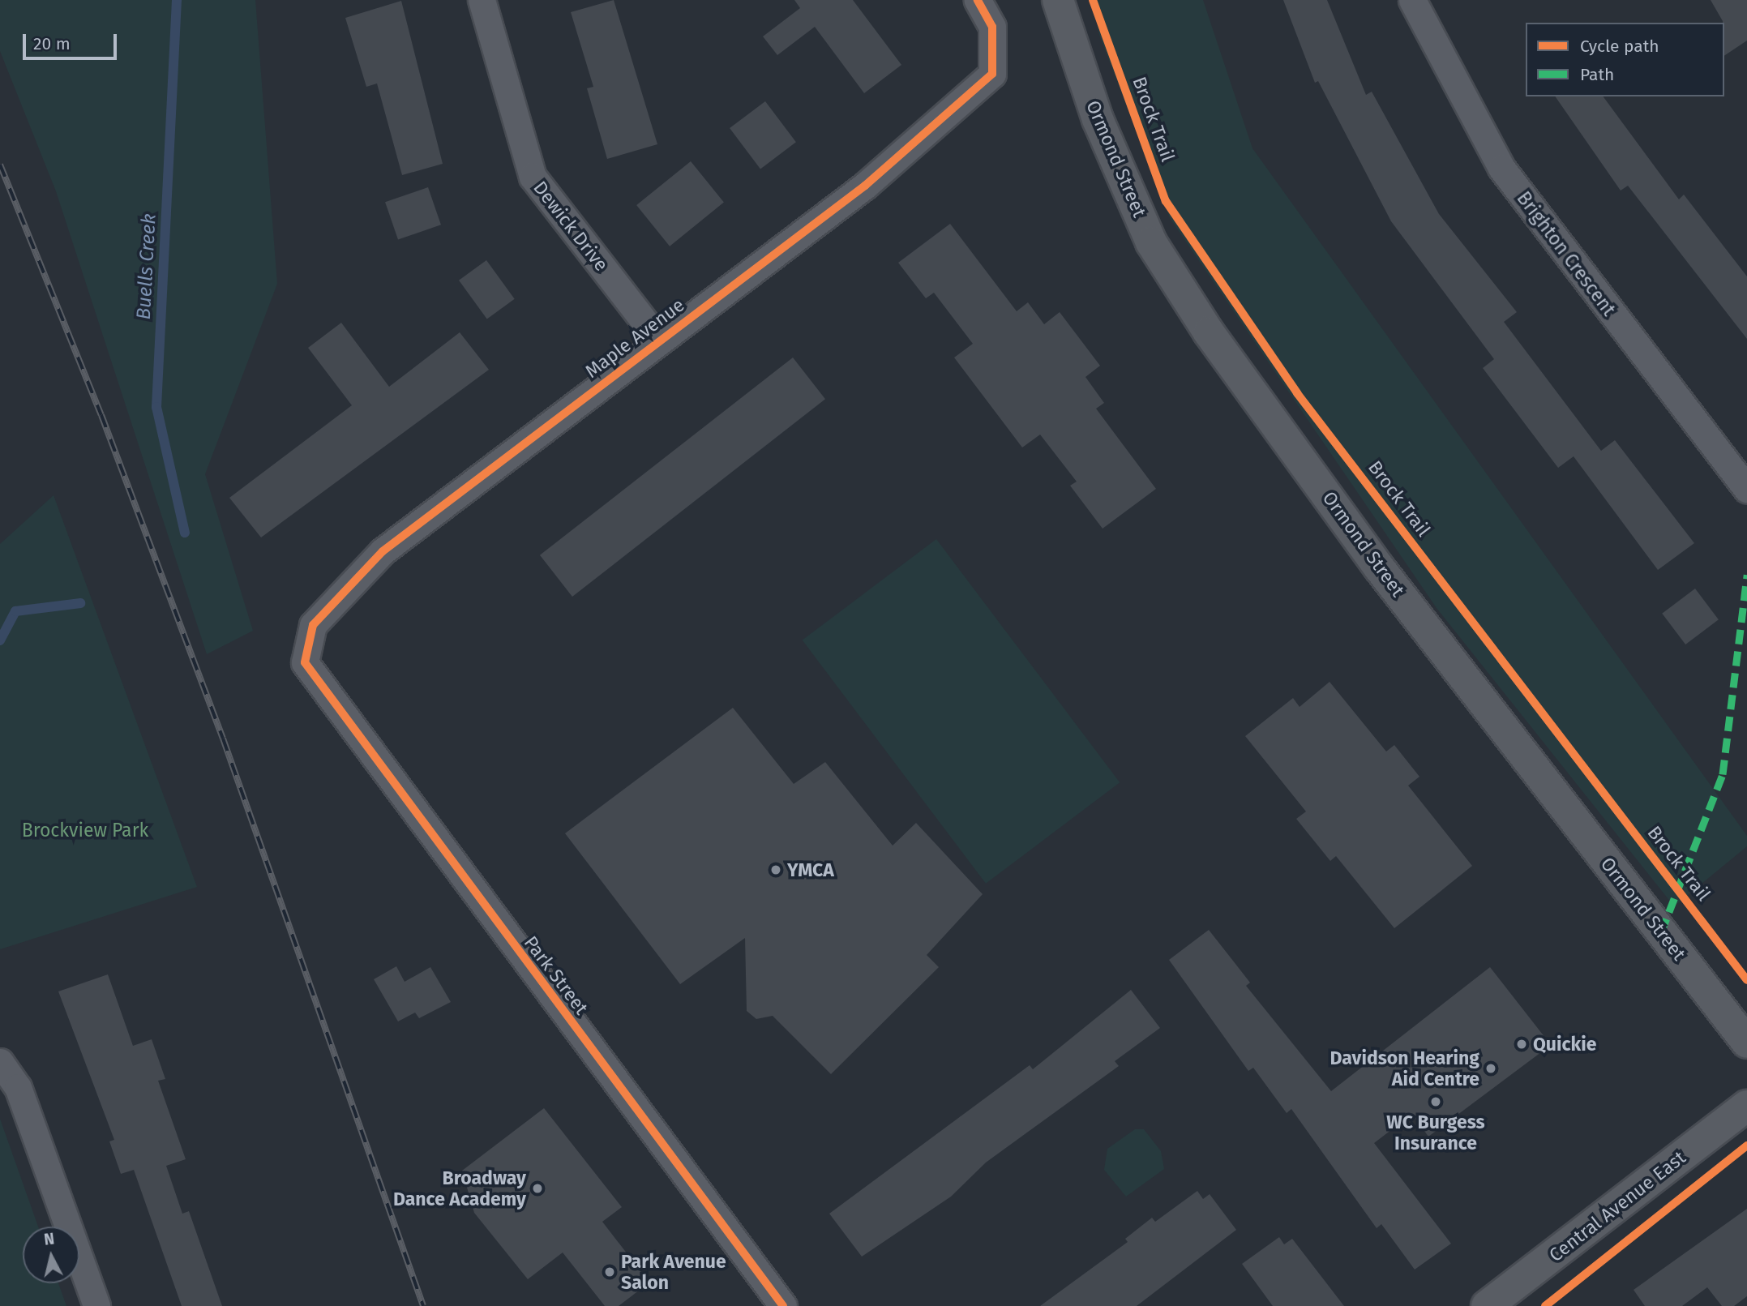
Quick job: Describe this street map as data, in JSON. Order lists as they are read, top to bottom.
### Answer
{
  "streets": {
    "street": [
      "Ormond Street",
      "Dewick Drive",
      "Brighton Crescent",
      "Maple Avenue",
      "Park Street",
      "Central Avenue East"
    ],
    "cycle path": ["Brock Trail"]
  },
  "crossings": [
    ["Dewick Drive", "Maple Avenue"],
    ["Maple Avenue", "Park Street"]
  ],
  "water": ["Buells Creek"],
  "parks": ["Brockview Park"],
  "places": [
    "YMCA",
    "Quickie",
    "Davidson Hearing Aid Centre",
    "WC Burgess Insurance",
    "Broadway Dance Academy",
    "Park Avenue Salon"
  ],
  "legend": ["Cycle path", "Path"],
  "scale_bar": "20 m",
  "north": "top"
}
